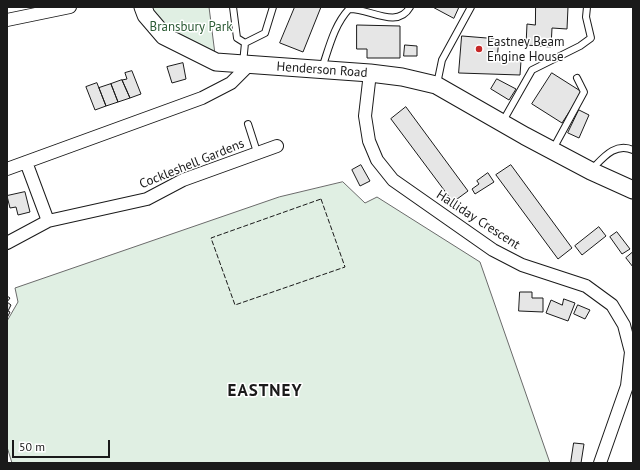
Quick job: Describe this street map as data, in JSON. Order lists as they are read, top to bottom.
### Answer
{
  "streets": {
    "street": ["Henderson Road", "Cockleshell Gardens", "Halliday Crescent"]
  },
  "crossings": [
    ["Henderson Road", "Halliday Crescent"]
  ],
  "districts": ["EASTNEY"],
  "parks": ["Bransbury Park"],
  "places": ["Eastney Beam Engine House"],
  "scale_bar": "50 m"
}
